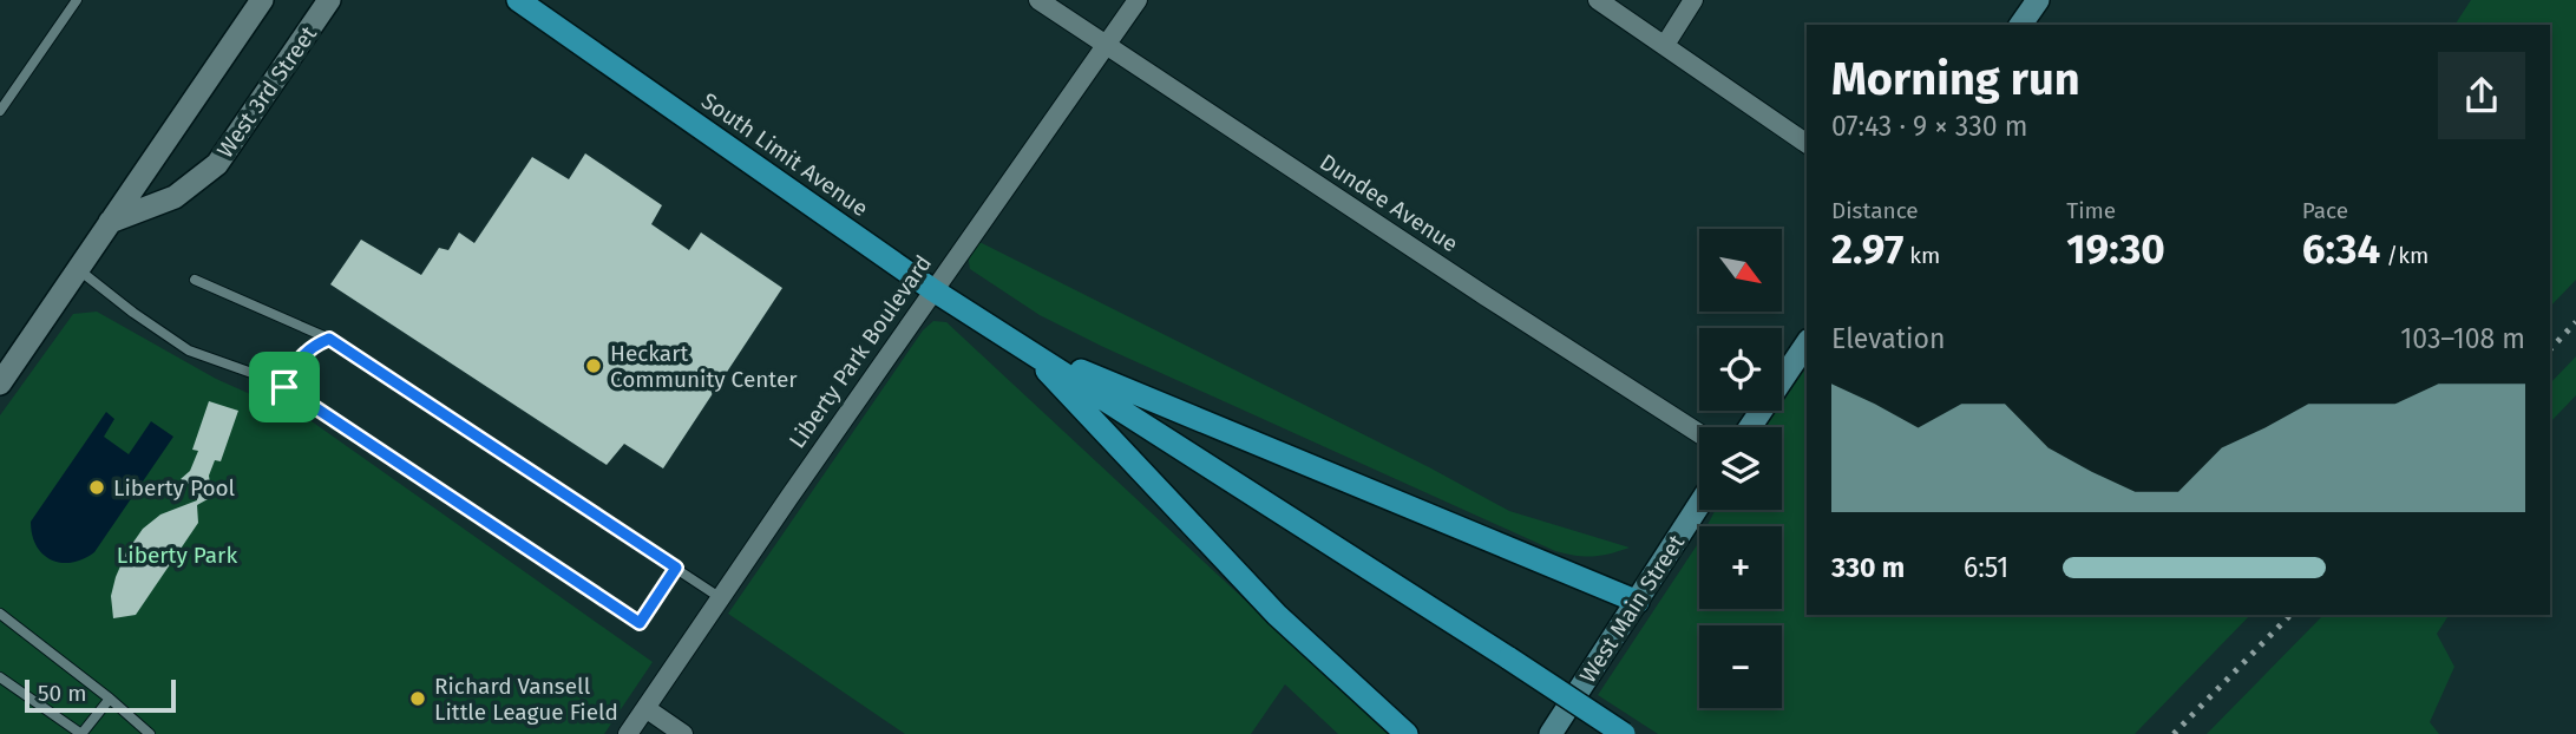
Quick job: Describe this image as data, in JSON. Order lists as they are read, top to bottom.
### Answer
{
  "streets": {
    "highway": ["South Limit Avenue"],
    "main road": ["West Main Street"],
    "street": ["West 3rd Street", "Dundee Avenue", "Liberty Park Boulevard"]
  },
  "crossings": [
    ["South Limit Avenue", "Liberty Park Boulevard"],
    ["Dundee Avenue", "Liberty Park Boulevard"]
  ],
  "parks": ["Liberty Park"],
  "places": ["Heckart Community Center", "Liberty Pool", "Richard Vansell Little League Field"],
  "scale_bar": "50 m",
  "north": "bottom right",
  "page": {
    "heading": ["Morning run", "07:43 · 9 × 330 m"],
    "stats": [
      ["Distance", "2.97 km"],
      ["Time", "19:30"],
      ["Pace", "6:34 /km"]
    ],
    "map_buttons": ["+", "−"],
    "chart": ["Elevation", "103–108 m"],
    "list": [
      {
        "name": "330 m",
        "note": "6:51"
      }
    ],
    "scale": "50 m"
  }
}
